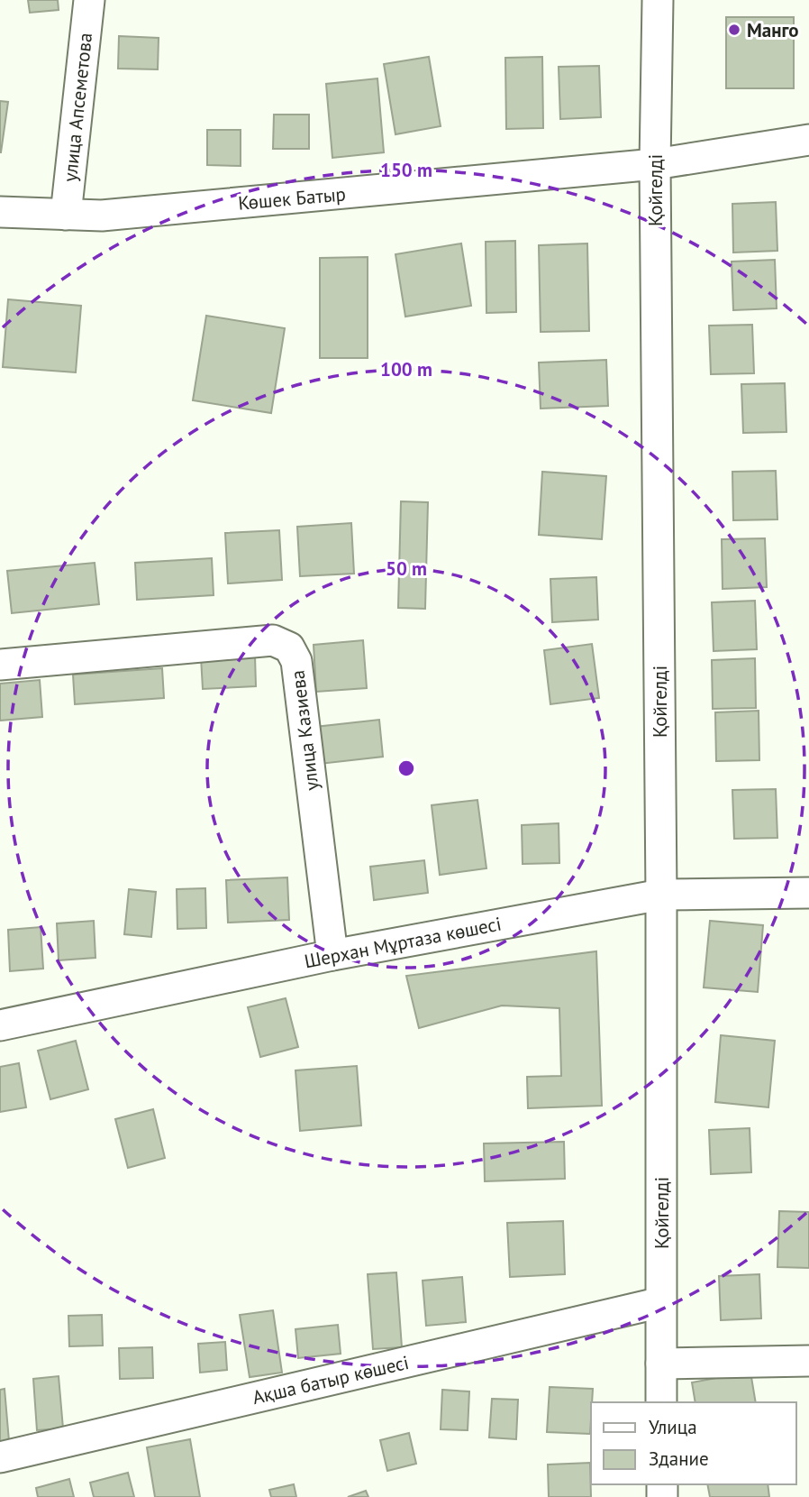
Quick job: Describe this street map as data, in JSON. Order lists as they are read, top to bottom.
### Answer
{
  "streets": {
    "street": [
      "улица Апсеметова",
      "Қойгелді",
      "Көшек Батыр",
      "улица Казиева",
      "Шерхан Мұртаза көшесі",
      "Ақша батыр көшесі"
    ]
  },
  "crossings": [
    ["улица Апсеметова", "Көшек Батыр"],
    ["Қойгелді", "Көшек Батыр"],
    ["Қойгелді", "Шерхан Мұртаза көшесі"],
    ["Қойгелді", "Ақша батыр көшесі"],
    ["улица Казиева", "Шерхан Мұртаза көшесі"]
  ],
  "places": ["Манго"],
  "legend": ["Улица", "Здание"],
  "rings": ["150 m", "100 m", "50 m"]
}
